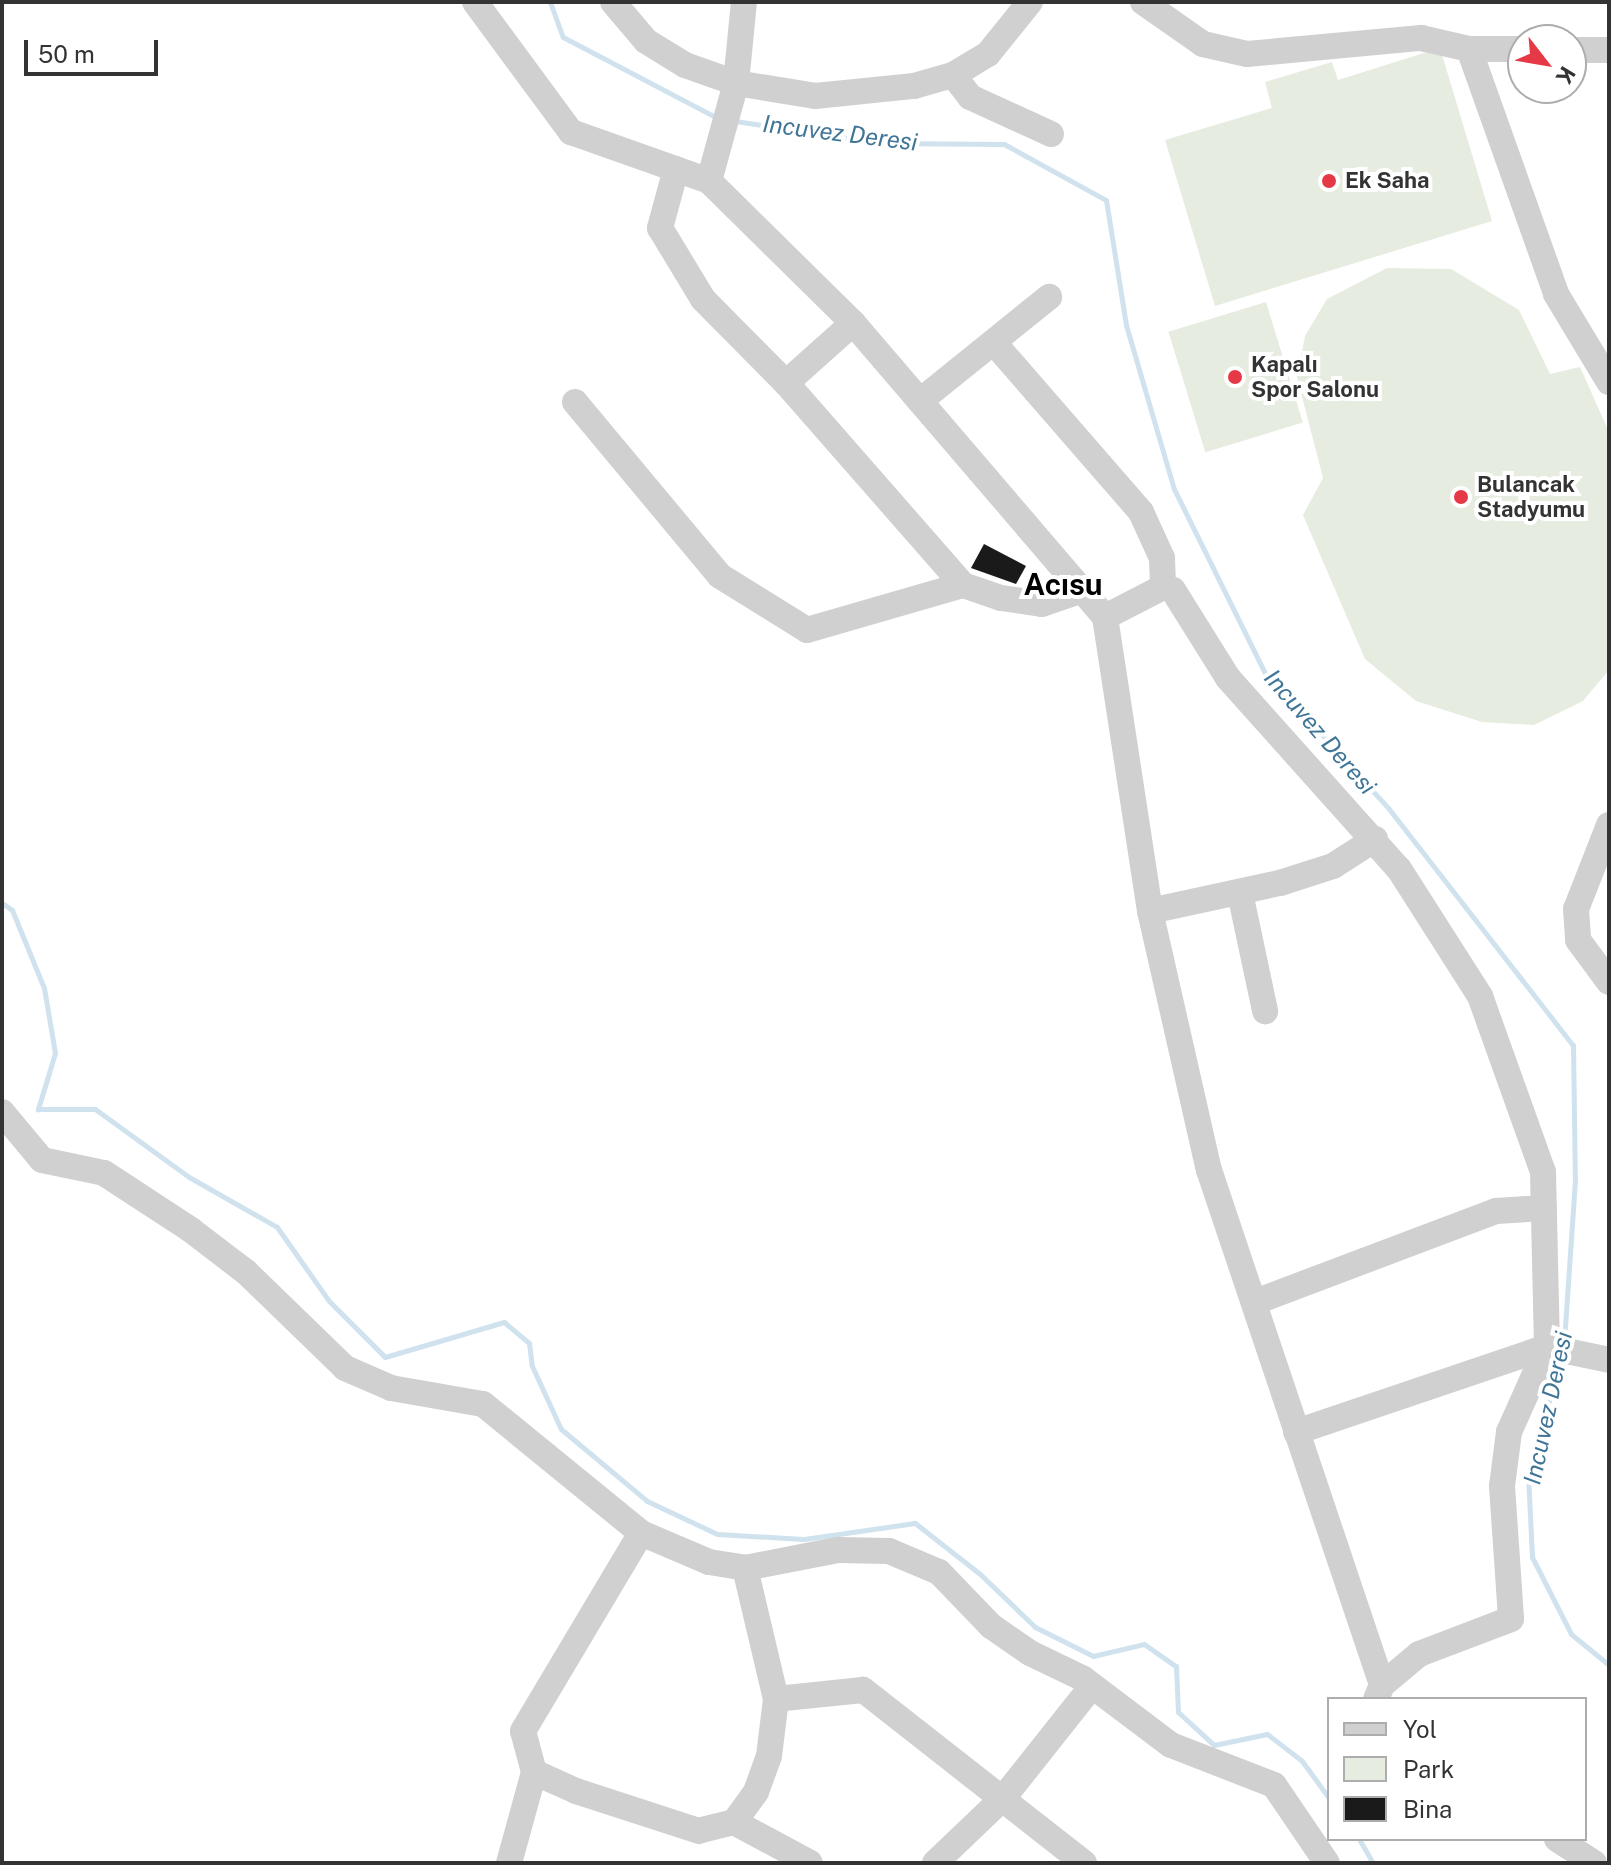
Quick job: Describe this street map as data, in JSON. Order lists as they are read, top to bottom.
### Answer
{
  "districts": ["Acısu"],
  "water": ["Incuvez Deresi"],
  "places": ["Ek Saha", "Kapalı Spor Salonu", "Bulancak Stadyumu"],
  "legend": ["Yol", "Park", "Bina"],
  "scale_bar": "50 m",
  "north": "bottom right"
}
